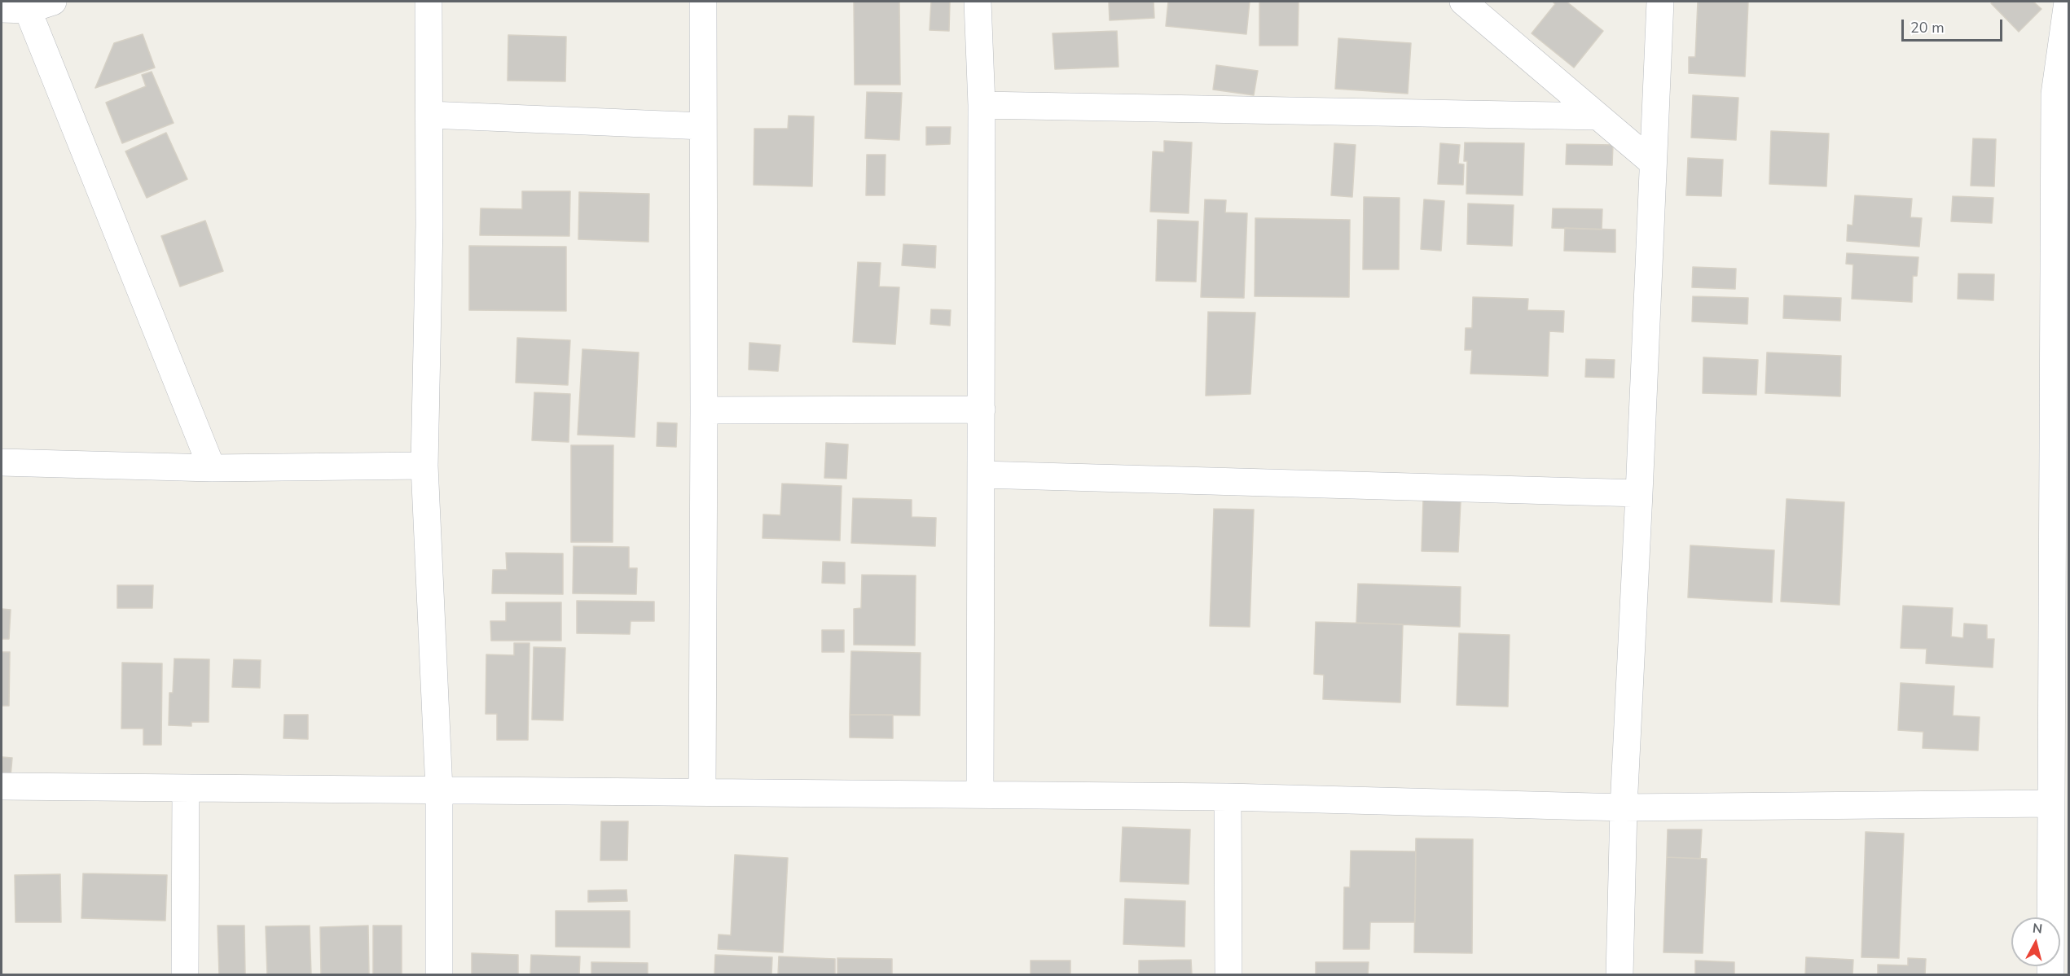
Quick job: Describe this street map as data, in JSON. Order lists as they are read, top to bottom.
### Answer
{
  "scale_bar": "20 m",
  "north": "top"
}
